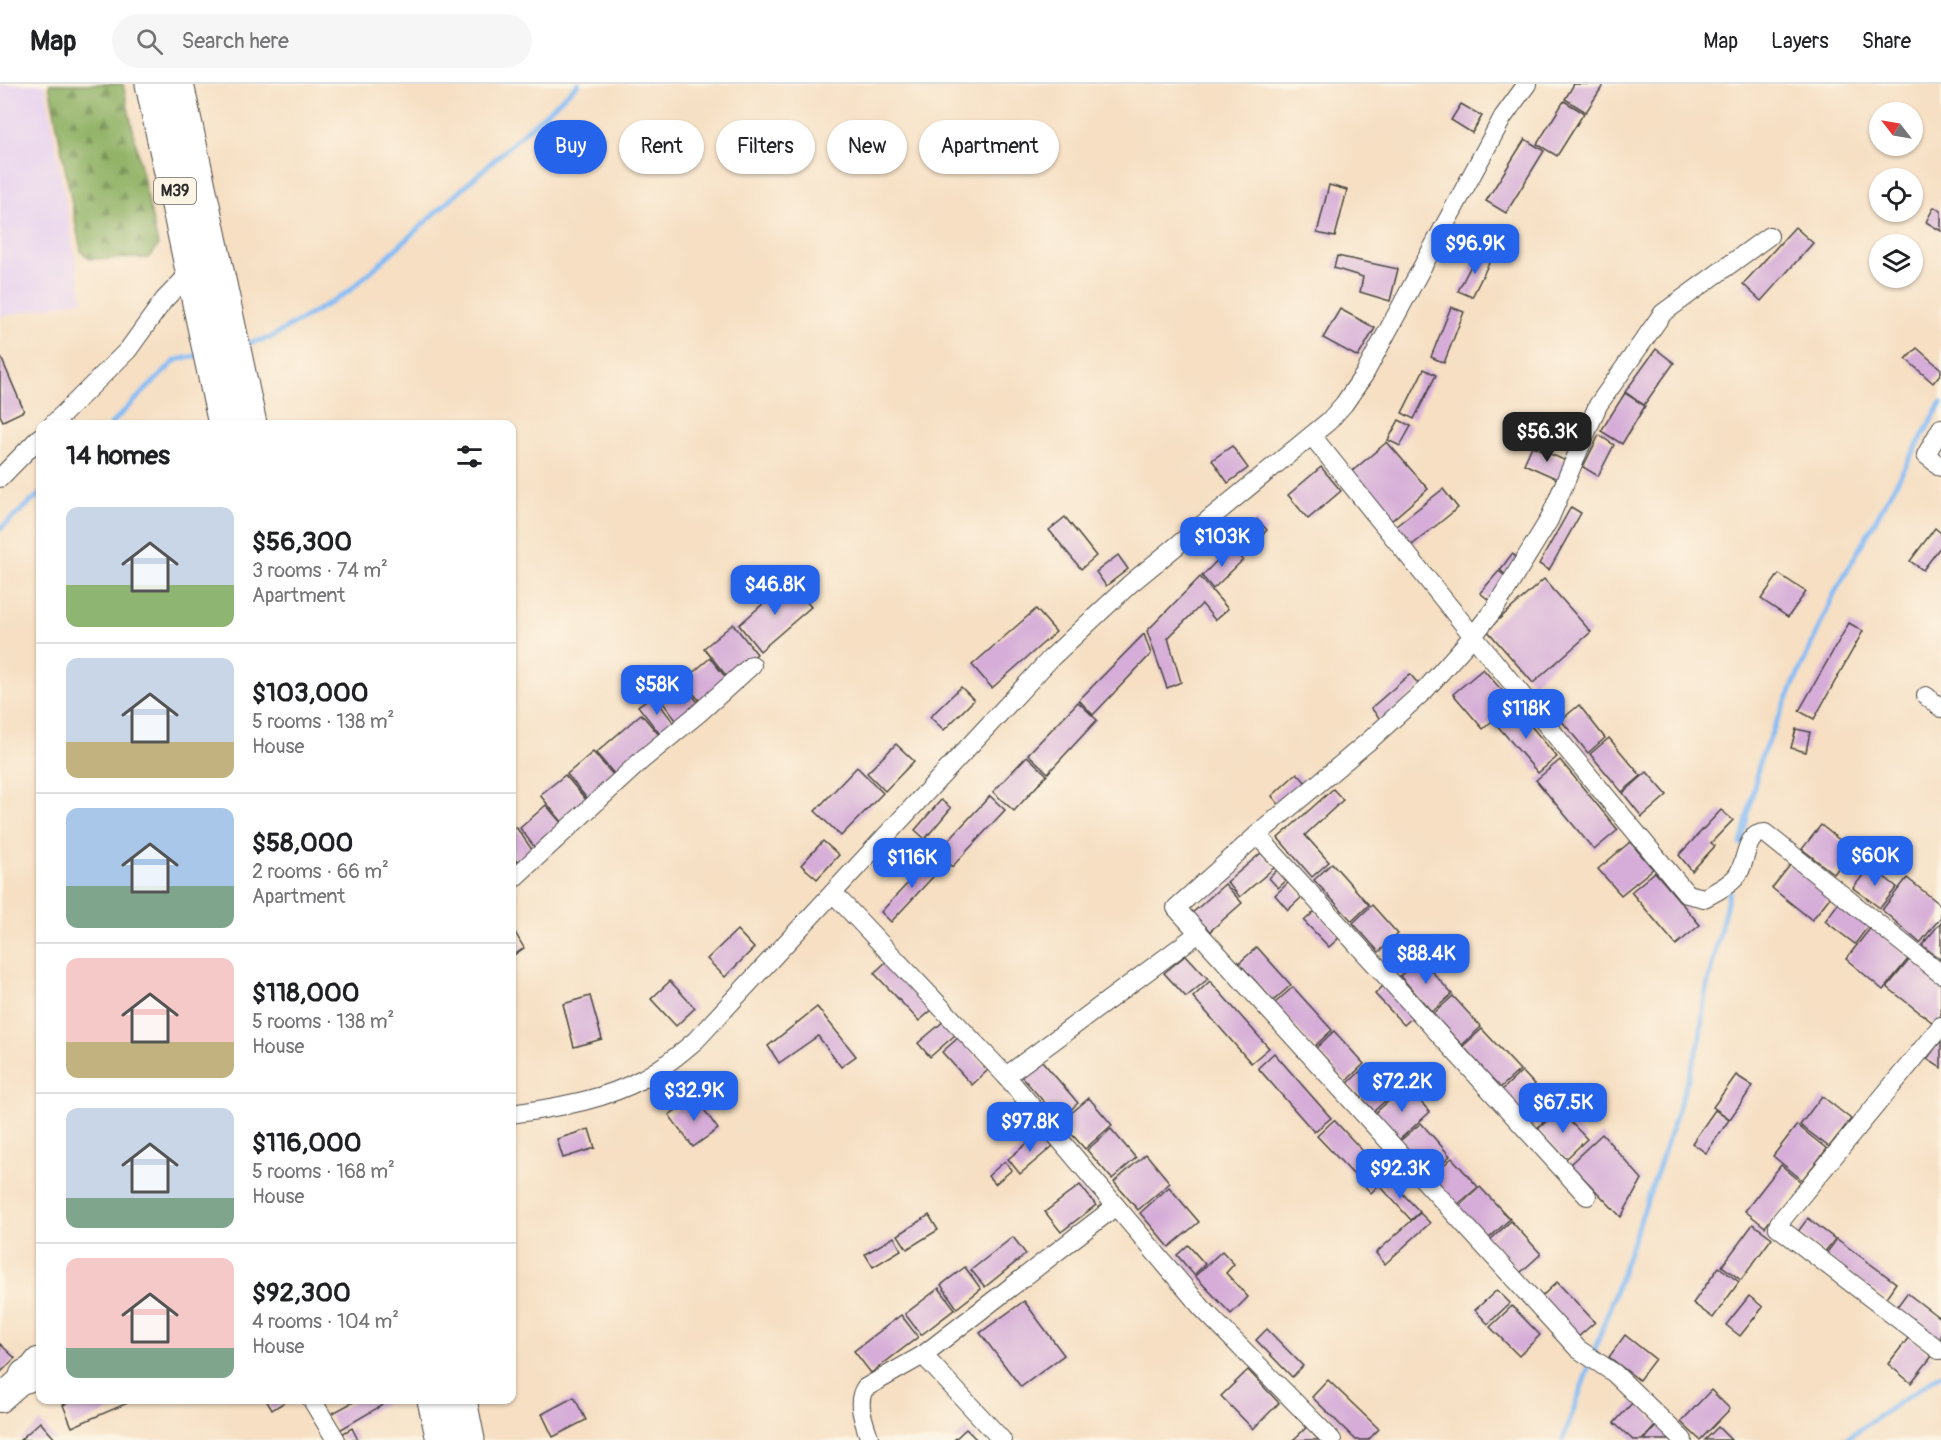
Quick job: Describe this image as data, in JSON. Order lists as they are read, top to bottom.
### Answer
{
  "streets": {
    "highway": ["M39"]
  },
  "north": "top left",
  "page": {
    "header": "Map",
    "search": "Search here",
    "nav": ["Map", "Layers", "Share"],
    "chip": [
      "Buy",
      "Rent",
      "Filters",
      "New",
      "Apartment"
    ],
    "price": [
      "$96.9K",
      "$56.3K",
      "$103K",
      "$46.8K",
      "$58K",
      "$118K",
      "$60K",
      "$116K",
      "$88.4K",
      "$72.2K",
      "$32.9K",
      "$67.5K",
      "$97.8K",
      "$92.3K"
    ],
    "heading": "14 homes",
    "list": [
      {
        "name": "$56,300",
        "note": "3 rooms · 74 m² · Apartment"
      },
      {
        "name": "$103,000",
        "note": "5 rooms · 138 m² · House"
      },
      {
        "name": "$58,000",
        "note": "2 rooms · 66 m² · Apartment"
      },
      {
        "name": "$118,000",
        "note": "5 rooms · 138 m² · House"
      },
      {
        "name": "$116,000",
        "note": "5 rooms · 168 m² · House"
      },
      {
        "name": "$92,300",
        "note": "4 rooms · 104 m² · House"
      }
    ]
  }
}
